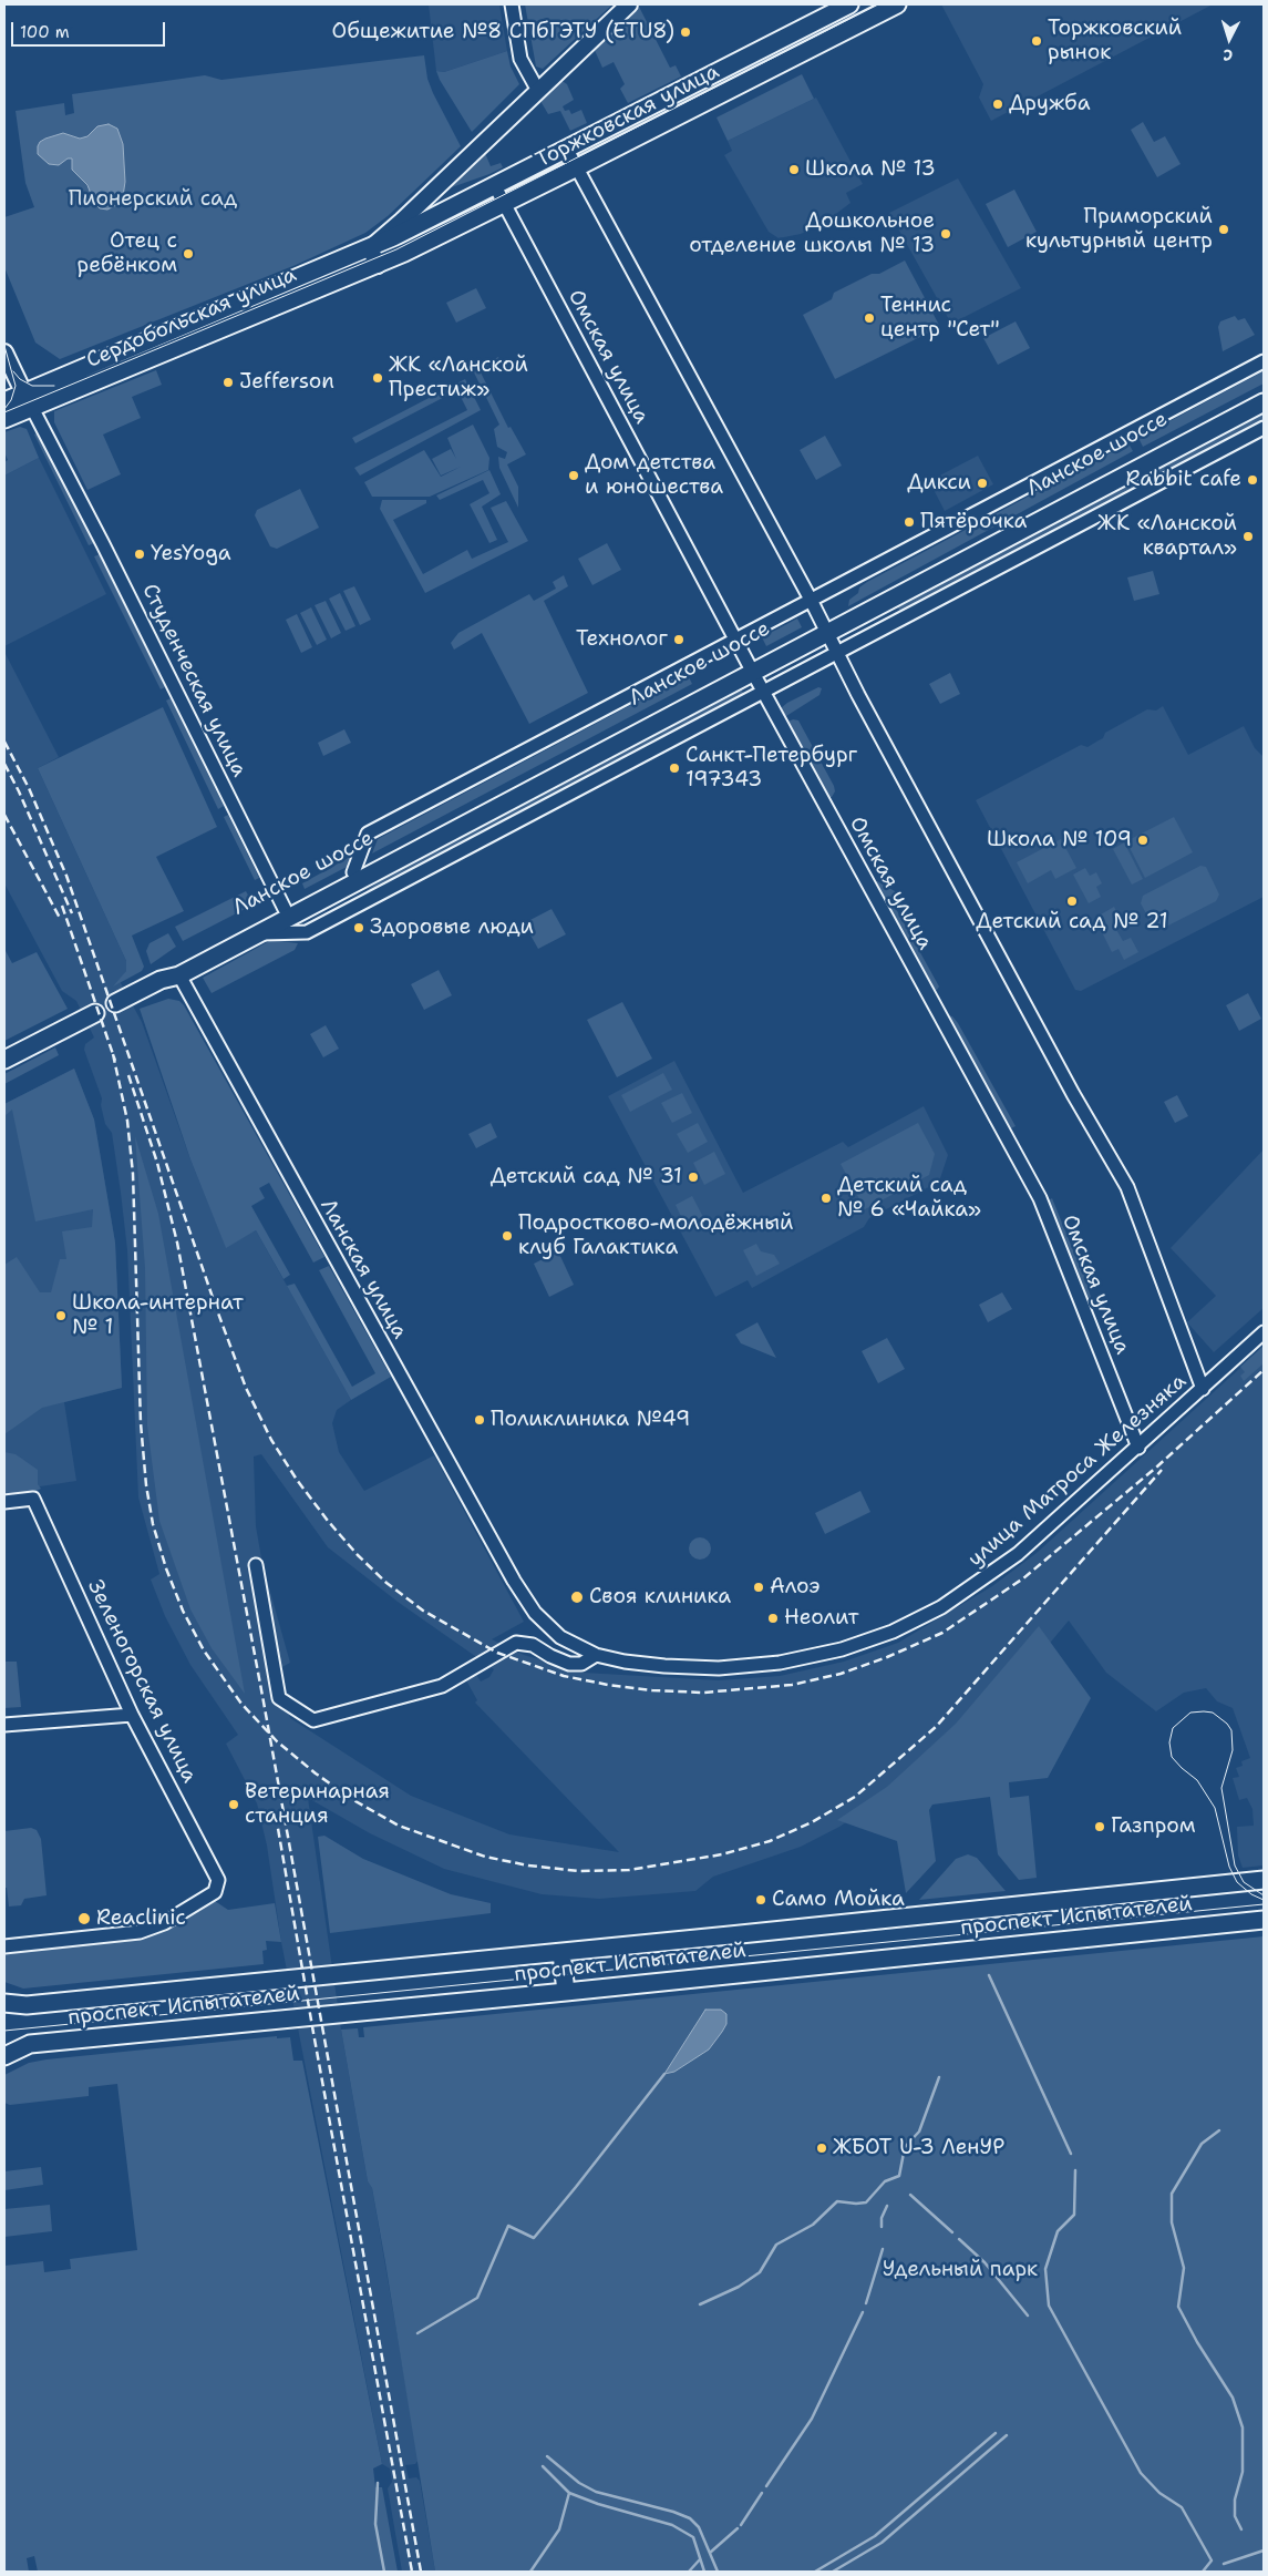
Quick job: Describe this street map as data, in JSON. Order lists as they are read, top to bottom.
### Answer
{
  "streets": {
    "main road": [
      "Торжковская улица",
      "Сердобольская улица",
      "Ланское шоссе",
      "проспект Испытателей"
    ],
    "street": [
      "Омская улица",
      "Студенческая улица",
      "Ланская улица",
      "улица Матроса Железняка",
      "Зеленогорская улица"
    ]
  },
  "crossings": [
    ["Торжковская улица", "Сердобольская улица"],
    ["Торжковская улица", "Омская улица"],
    ["Сердобольская улица", "Студенческая улица"],
    ["Омская улица", "Ланское шоссе"],
    ["Омская улица", "улица Матроса Железняка"],
    ["Ланское шоссе", "Студенческая улица"],
    ["Ланское шоссе", "Ланская улица"],
    ["Ланская улица", "улица Матроса Железняка"]
  ],
  "parks": ["Пионерский сад", "Удельный парк"],
  "places": [
    "Общежитие №8 СПбГЭТУ (ETU8)",
    "Торжковский рынок",
    "Дружба",
    "Школа № 13",
    "Приморский культурный центр",
    "Дошкольное отделение школы № 13",
    "Отец с ребёнком",
    "Теннис центр \"Сет\"",
    "ЖК «Ланской Престиж»",
    "Jefferson",
    "Дом детства и юношества",
    "Rabbit cafe",
    "Дикси",
    "Пятёрочка",
    "ЖК «Ланской квартал»",
    "YesYoga",
    "Технолог",
    "Санкт-Петербург 197343",
    "Школа № 109",
    "Детский сад № 21",
    "Здоровые люди",
    "Детский сад № 31",
    "Детский сад № 6 «Чайка»",
    "Подростково-молодёжный клуб Галактика",
    "Школа-интернат № 1",
    "Поликлиника №49",
    "Алоэ",
    "Своя клиника",
    "Неолит",
    "Ветеринарная станция",
    "Газпром",
    "Само Мойка",
    "Reaclinic",
    "ЖБОТ U-3 ЛенУР"
  ],
  "scale_bar": "100 m",
  "north": "bottom"
}
